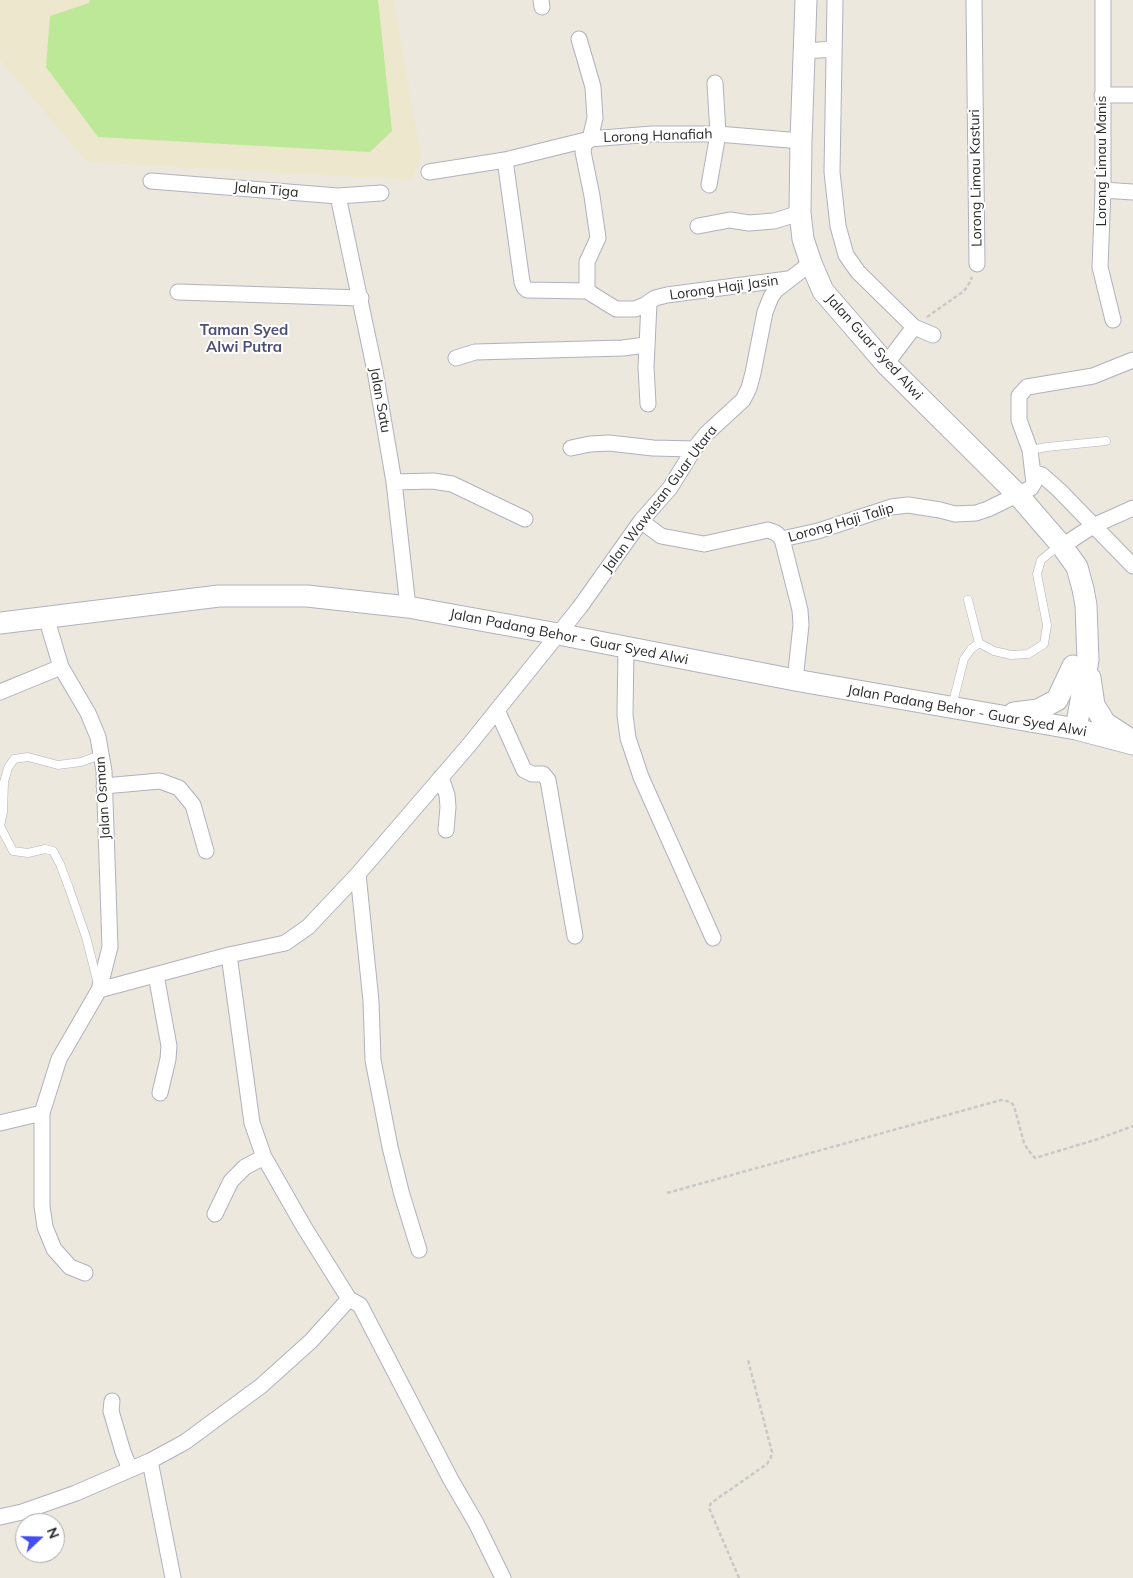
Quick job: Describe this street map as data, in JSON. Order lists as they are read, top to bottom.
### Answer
{
  "streets": {
    "main road": ["Jalan Guar Syed Alwi", "Jalan Padang Behor - Guar Syed Alwi"],
    "street": [
      "Lorong Hanafiah",
      "Lorong Limau Manis",
      "Lorong Limau Kasturi",
      "Jalan Tiga",
      "Lorong Haji Jasin",
      "Jalan Satu",
      "Jalan Wawasan Guar Utara",
      "Lorong Haji Talip",
      "Jalan Osman"
    ]
  },
  "crossings": [
    ["Lorong Hanafiah", "Jalan Guar Syed Alwi"],
    ["Jalan Tiga", "Jalan Satu"],
    ["Lorong Haji Jasin", "Jalan Wawasan Guar Utara"],
    ["Jalan Guar Syed Alwi", "Jalan Wawasan Guar Utara"],
    ["Jalan Guar Syed Alwi", "Lorong Haji Talip"],
    ["Jalan Guar Syed Alwi", "Jalan Padang Behor - Guar Syed Alwi"],
    ["Jalan Satu", "Jalan Padang Behor - Guar Syed Alwi"],
    ["Jalan Wawasan Guar Utara", "Lorong Haji Talip"],
    ["Jalan Wawasan Guar Utara", "Jalan Padang Behor - Guar Syed Alwi"],
    ["Jalan Wawasan Guar Utara", "Jalan Osman"],
    ["Jalan Padang Behor - Guar Syed Alwi", "Jalan Osman"]
  ],
  "districts": ["Taman Syed Alwi Putra"],
  "north": "right"
}
